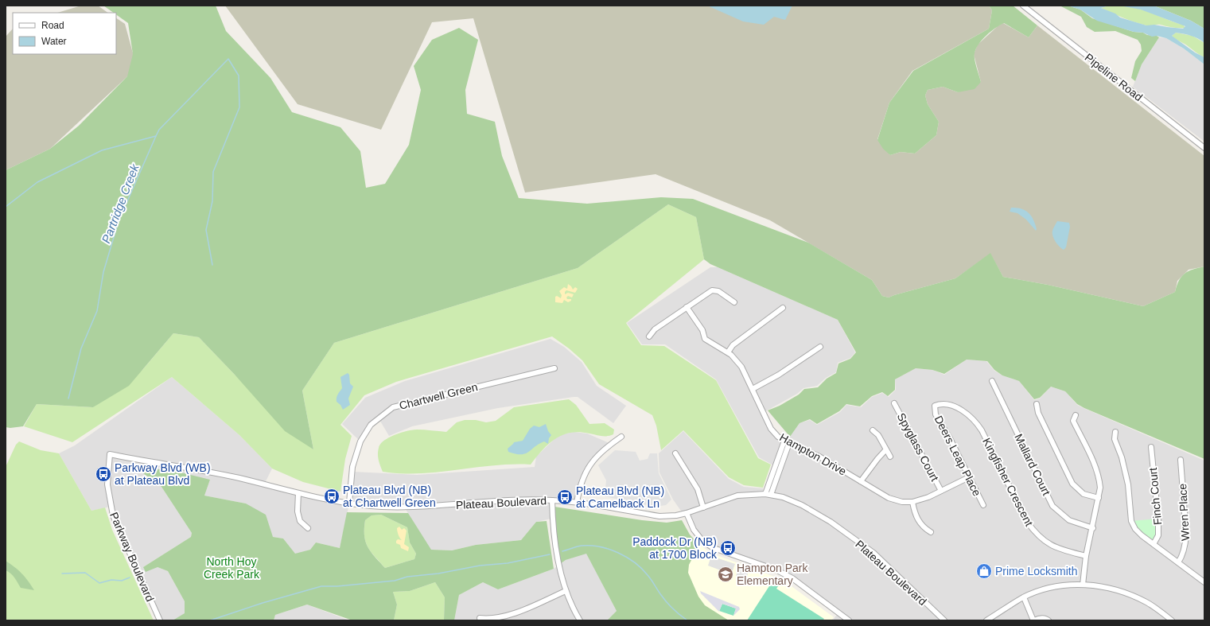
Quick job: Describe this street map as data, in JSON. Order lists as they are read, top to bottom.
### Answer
{
  "streets": {
    "street": [
      "Pipeline Road",
      "Chartwell Green",
      "Spyglass Court",
      "Hampton Drive",
      "Deers Leap Place",
      "Mallard Court",
      "Kingfisher Crescent",
      "Finch Court",
      "Plateau Boulevard",
      "Wren Place",
      "Parkway Boulevard"
    ]
  },
  "crossings": [
    ["Chartwell Green", "Plateau Boulevard"],
    ["Spyglass Court", "Hampton Drive"],
    ["Hampton Drive", "Deers Leap Place"],
    ["Deers Leap Place", "Kingfisher Crescent"],
    ["Plateau Boulevard", "Parkway Boulevard"]
  ],
  "water": ["Partridge Creek"],
  "parks": ["North Hoy Creek Park"],
  "places": {
    "bus stop": [
      "Parkway Blvd (WB) at Plateau Blvd",
      "Plateau Blvd (NB) at Chartwell Green",
      "Plateau Blvd (NB) at Camelback Ln",
      "Paddock Dr (NB) at 1700 Block"
    ],
    "shop": ["Prime Locksmith"],
    "school or university": ["Hampton Park Elementary"]
  },
  "legend": ["Road", "Water"]
}
